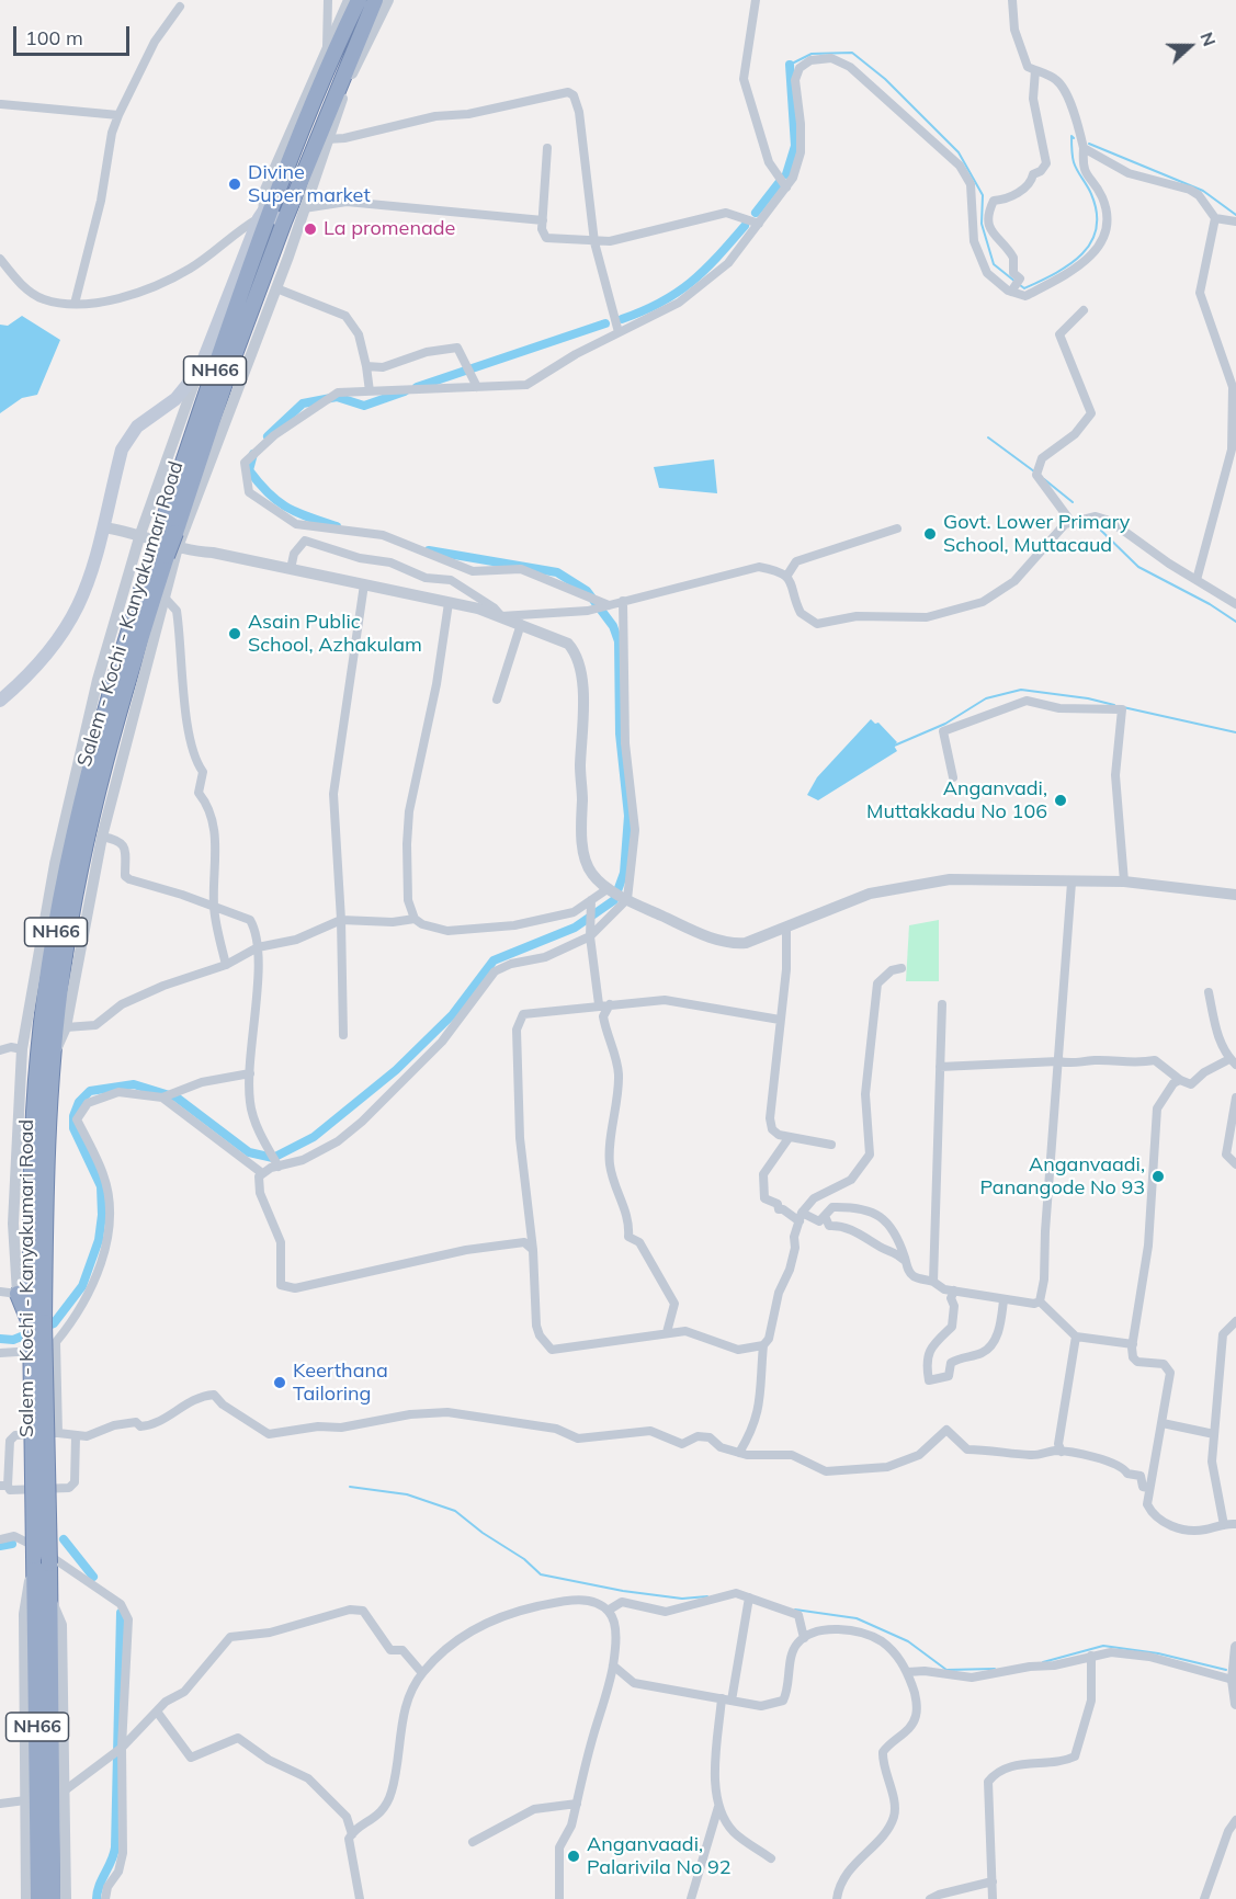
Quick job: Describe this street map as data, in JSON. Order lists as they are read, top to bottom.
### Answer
{
  "streets": {
    "highway": ["NH66", "Salem - Kochi - Kanyakumari Road"]
  },
  "places": [
    "Divine Super market",
    "La promenade",
    "Govt. Lower Primary School, Muttacaud",
    "Asain Public School, Azhakulam",
    "Anganvadi, Muttakkadu No 106",
    "Anganvaadi, Panangode No 93",
    "Keerthana Tailoring",
    "Anganvaadi, Palarivila No 92"
  ],
  "scale_bar": "100 m",
  "north": "right"
}
